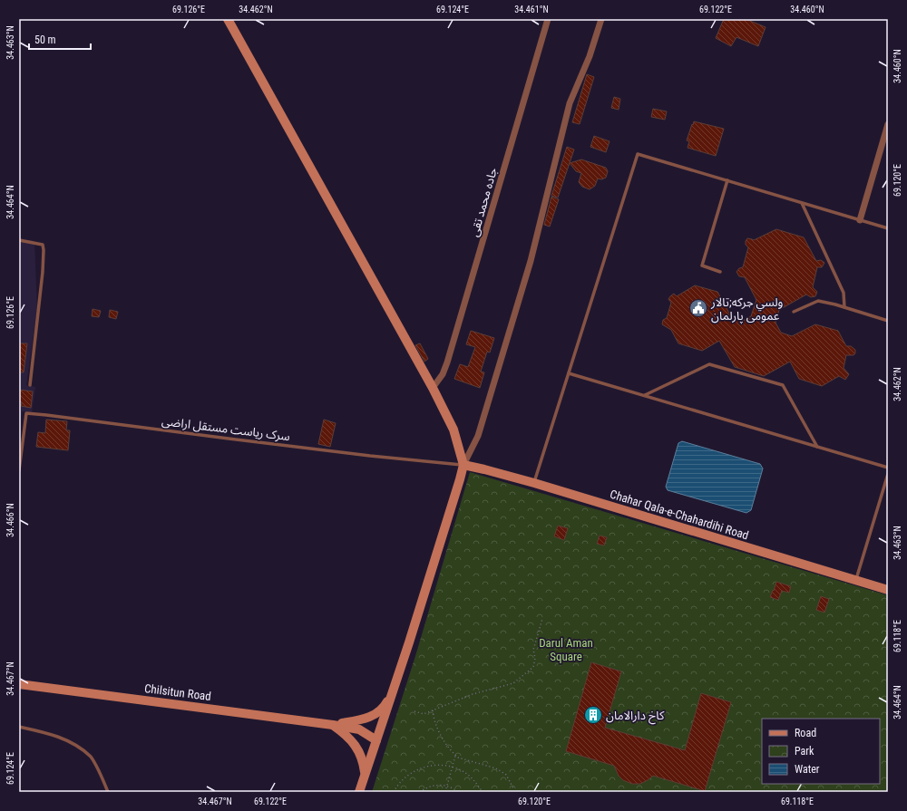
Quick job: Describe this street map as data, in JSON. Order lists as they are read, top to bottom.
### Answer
{
  "streets": {
    "main road": ["Chahar Qala-e-Chahardihi Road", "Chilsitun Road"],
    "street": ["جاده محمد تقی"],
    "lane": ["سرک ریاست مستقل اراضی"]
  },
  "crossings": [
    ["سرک ریاست مستقل اراضی", "Chahar Qala-e-Chahardihi Road"]
  ],
  "parks": ["Darul Aman Square"],
  "places": {
    "public building": ["ولسي جرګه;تالار عمومی پارلمان"],
    "building": ["کاخ دارالامان"]
  },
  "legend": ["Road", "Park", "Water"],
  "scale_bar": "50 m",
  "coordinates": [
    "69.126°E",
    "34.462°N",
    "69.124°E",
    "34.461°N",
    "69.122°E",
    "34.460°N",
    "34.463°N",
    "69.120°E",
    "34.464°N",
    "34.466°N",
    "69.118°E",
    "34.467°N"
  ]
}
